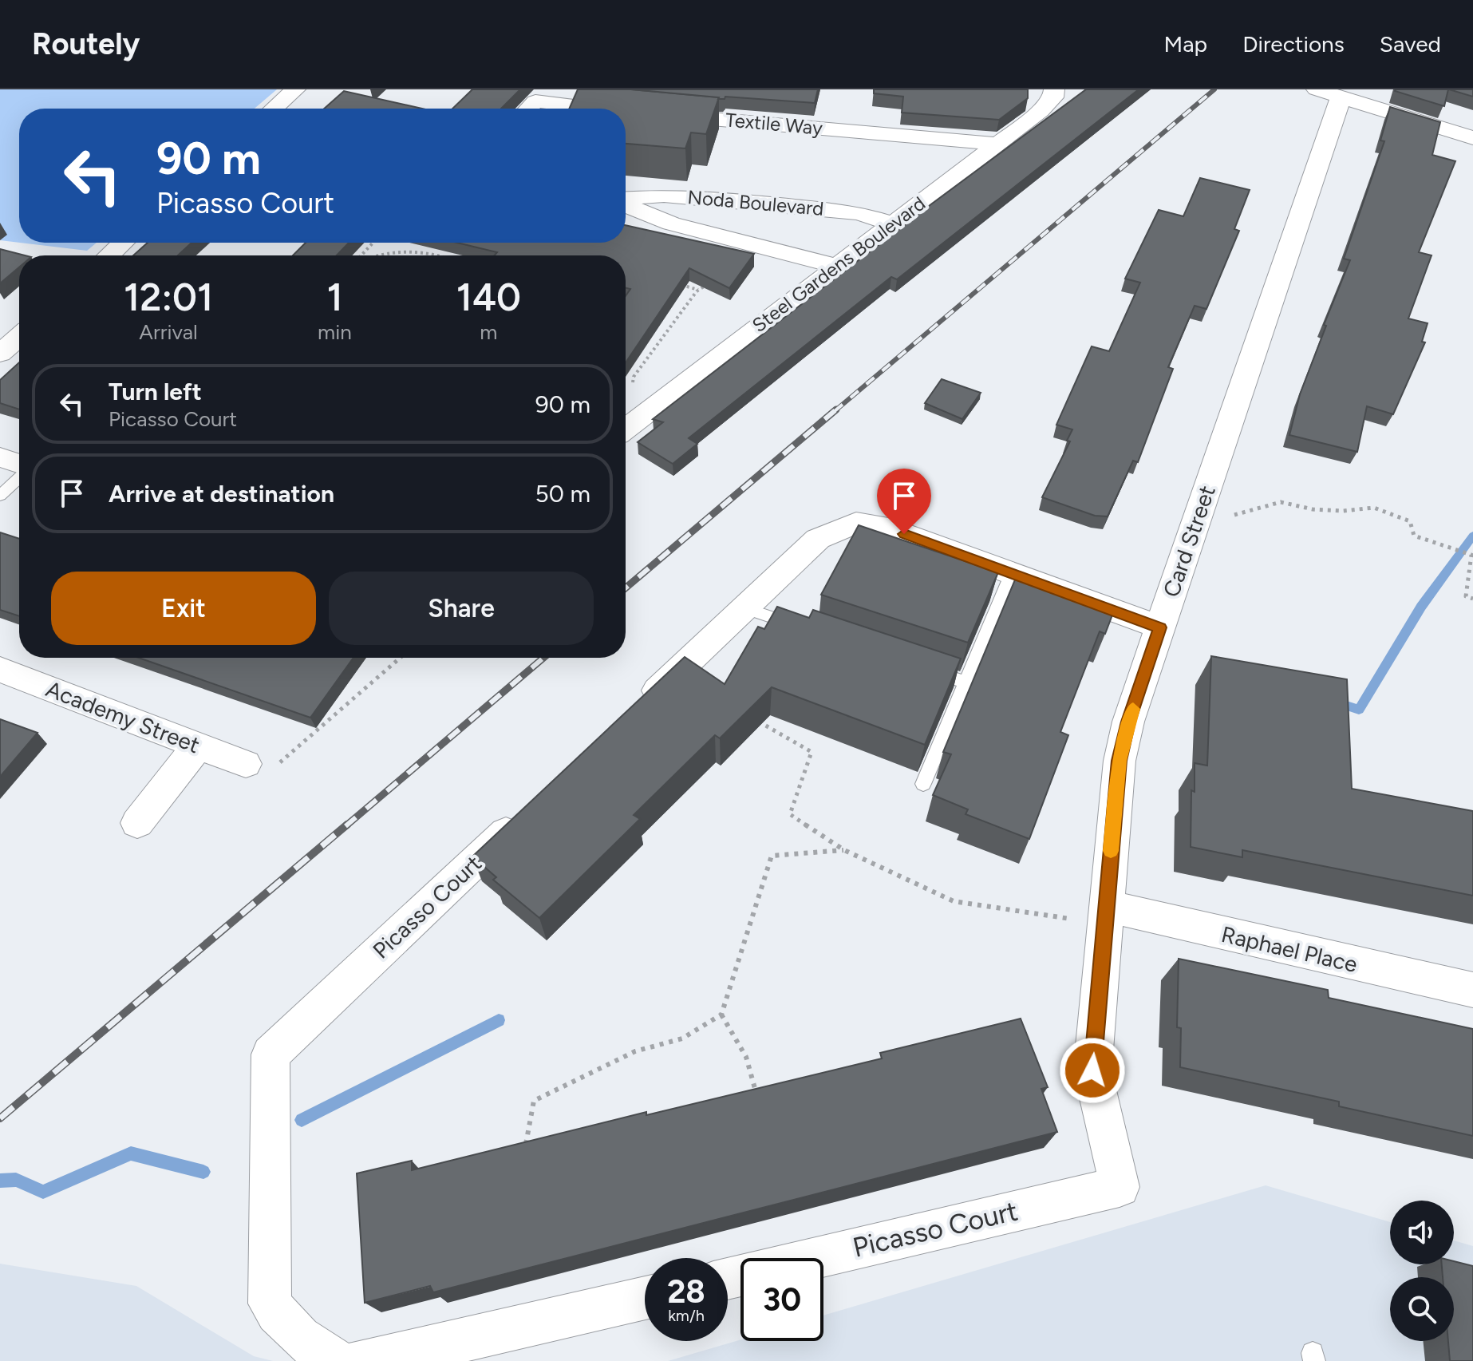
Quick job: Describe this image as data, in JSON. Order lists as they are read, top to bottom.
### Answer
{
  "streets": {
    "street": [
      "Textile Way",
      "Noda Boulevard",
      "Steel Gardens Boulevard",
      "Card Street",
      "Academy Street",
      "Picasso Court",
      "Raphael Place"
    ]
  },
  "crossings": [
    ["Textile Way", "Steel Gardens Boulevard"],
    ["Noda Boulevard", "Steel Gardens Boulevard"],
    ["Card Street", "Picasso Court"],
    ["Card Street", "Raphael Place"]
  ],
  "page": {
    "header": "Routely",
    "nav": ["Map", "Directions", "Saved"],
    "turn": ["90 m", "Picasso Court"],
    "eta": [
      "12:01",
      "Arrival",
      "1",
      "min",
      "140",
      "m"
    ],
    "list": [
      {
        "name": "Turn left",
        "note": "Picasso Court",
        "value": "90 m"
      },
      {
        "name": "Arrive at destination",
        "value": "50 m"
      }
    ],
    "buttons": ["Exit", "Share"],
    "speed": "28 km/h",
    "limit": "30"
  }
}
